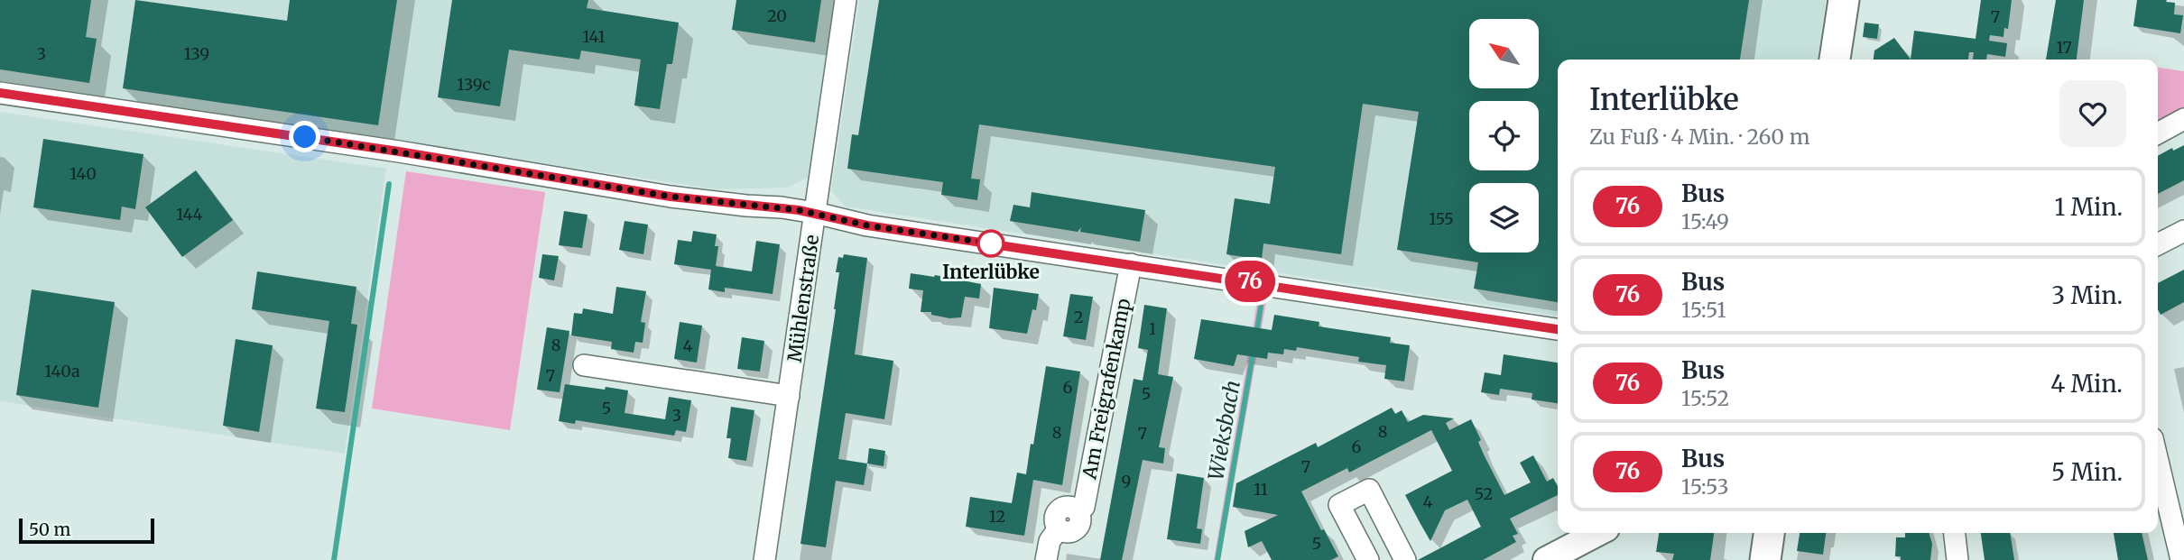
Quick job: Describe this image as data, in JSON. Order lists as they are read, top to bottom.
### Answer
{
  "streets": {
    "street": ["Mühlenstraße", "Am Freigrafenkamp"]
  },
  "water": ["Wieksbach"],
  "places": ["Interlübke"],
  "lines": ["bus line 76"],
  "house_numbers": [
    "20",
    "7",
    "141",
    "17",
    "3",
    "139",
    "139c",
    "140",
    "144",
    "155",
    "2",
    "1",
    "8",
    "4",
    "140a",
    "7",
    "6",
    "5",
    "5",
    "3",
    "8",
    "8",
    "7",
    "6",
    "7",
    "9",
    "11",
    "52",
    "4",
    "12",
    "5"
  ],
  "scale_bar": "50 m",
  "north": "top left",
  "page": {
    "on_map": "76",
    "heading": ["Interlübke", "Zu Fuß · 4 Min. · 260 m"],
    "list": [
      {
        "mark": "76",
        "name": "Bus",
        "note": "15:49",
        "value": "1 Min."
      },
      {
        "mark": "76",
        "name": "Bus",
        "note": "15:51",
        "value": "3 Min."
      },
      {
        "mark": "76",
        "name": "Bus",
        "note": "15:52",
        "value": "4 Min."
      },
      {
        "mark": "76",
        "name": "Bus",
        "note": "15:53",
        "value": "5 Min."
      }
    ],
    "scale": "50 m"
  }
}
